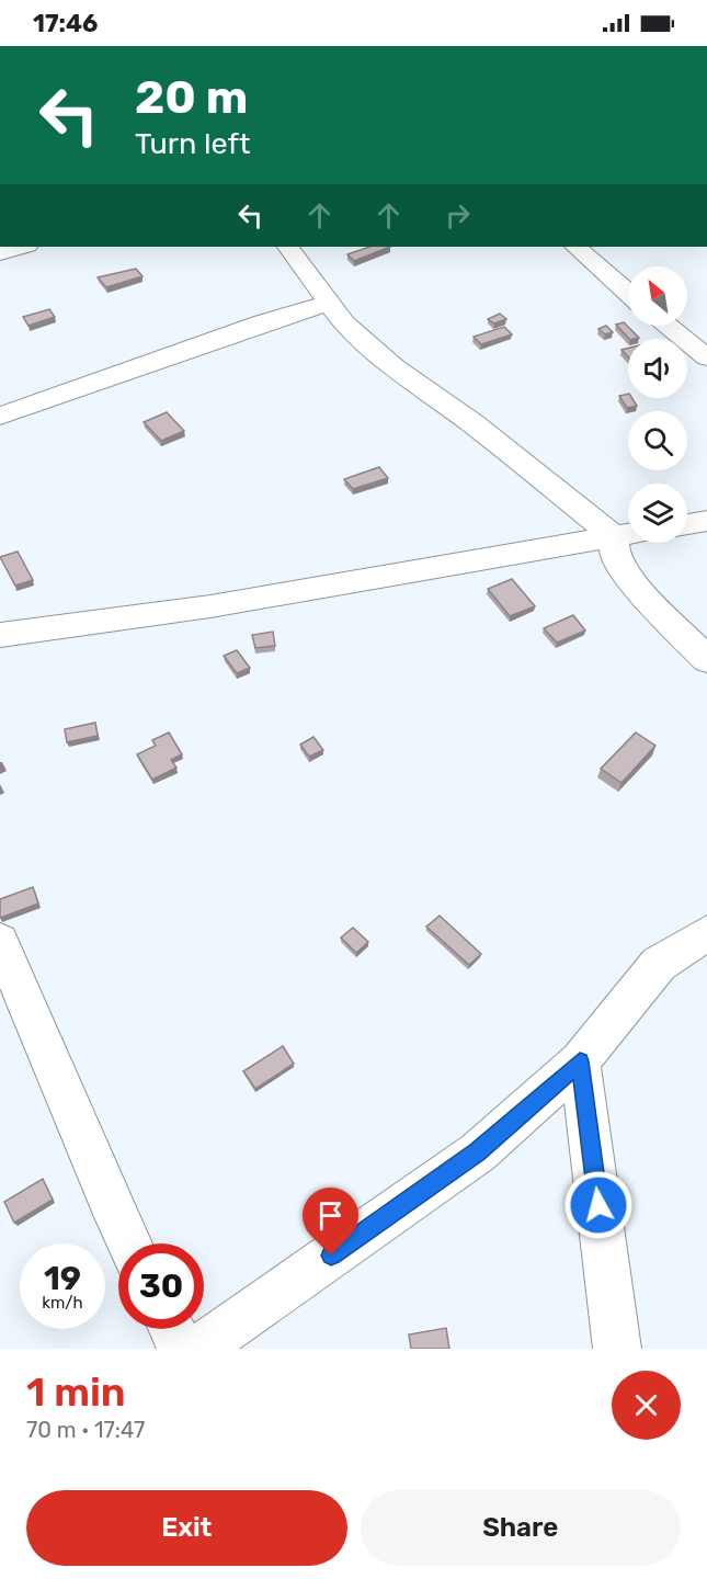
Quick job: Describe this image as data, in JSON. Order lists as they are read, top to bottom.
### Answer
{
  "north": "top left",
  "page": {
    "status": "17:46",
    "turn": ["20 m", "Turn left"],
    "speed": "19 km/h",
    "limit": "30",
    "heading": ["1 min", "70 m · 17:47"],
    "buttons": ["Exit", "Share"]
  }
}
